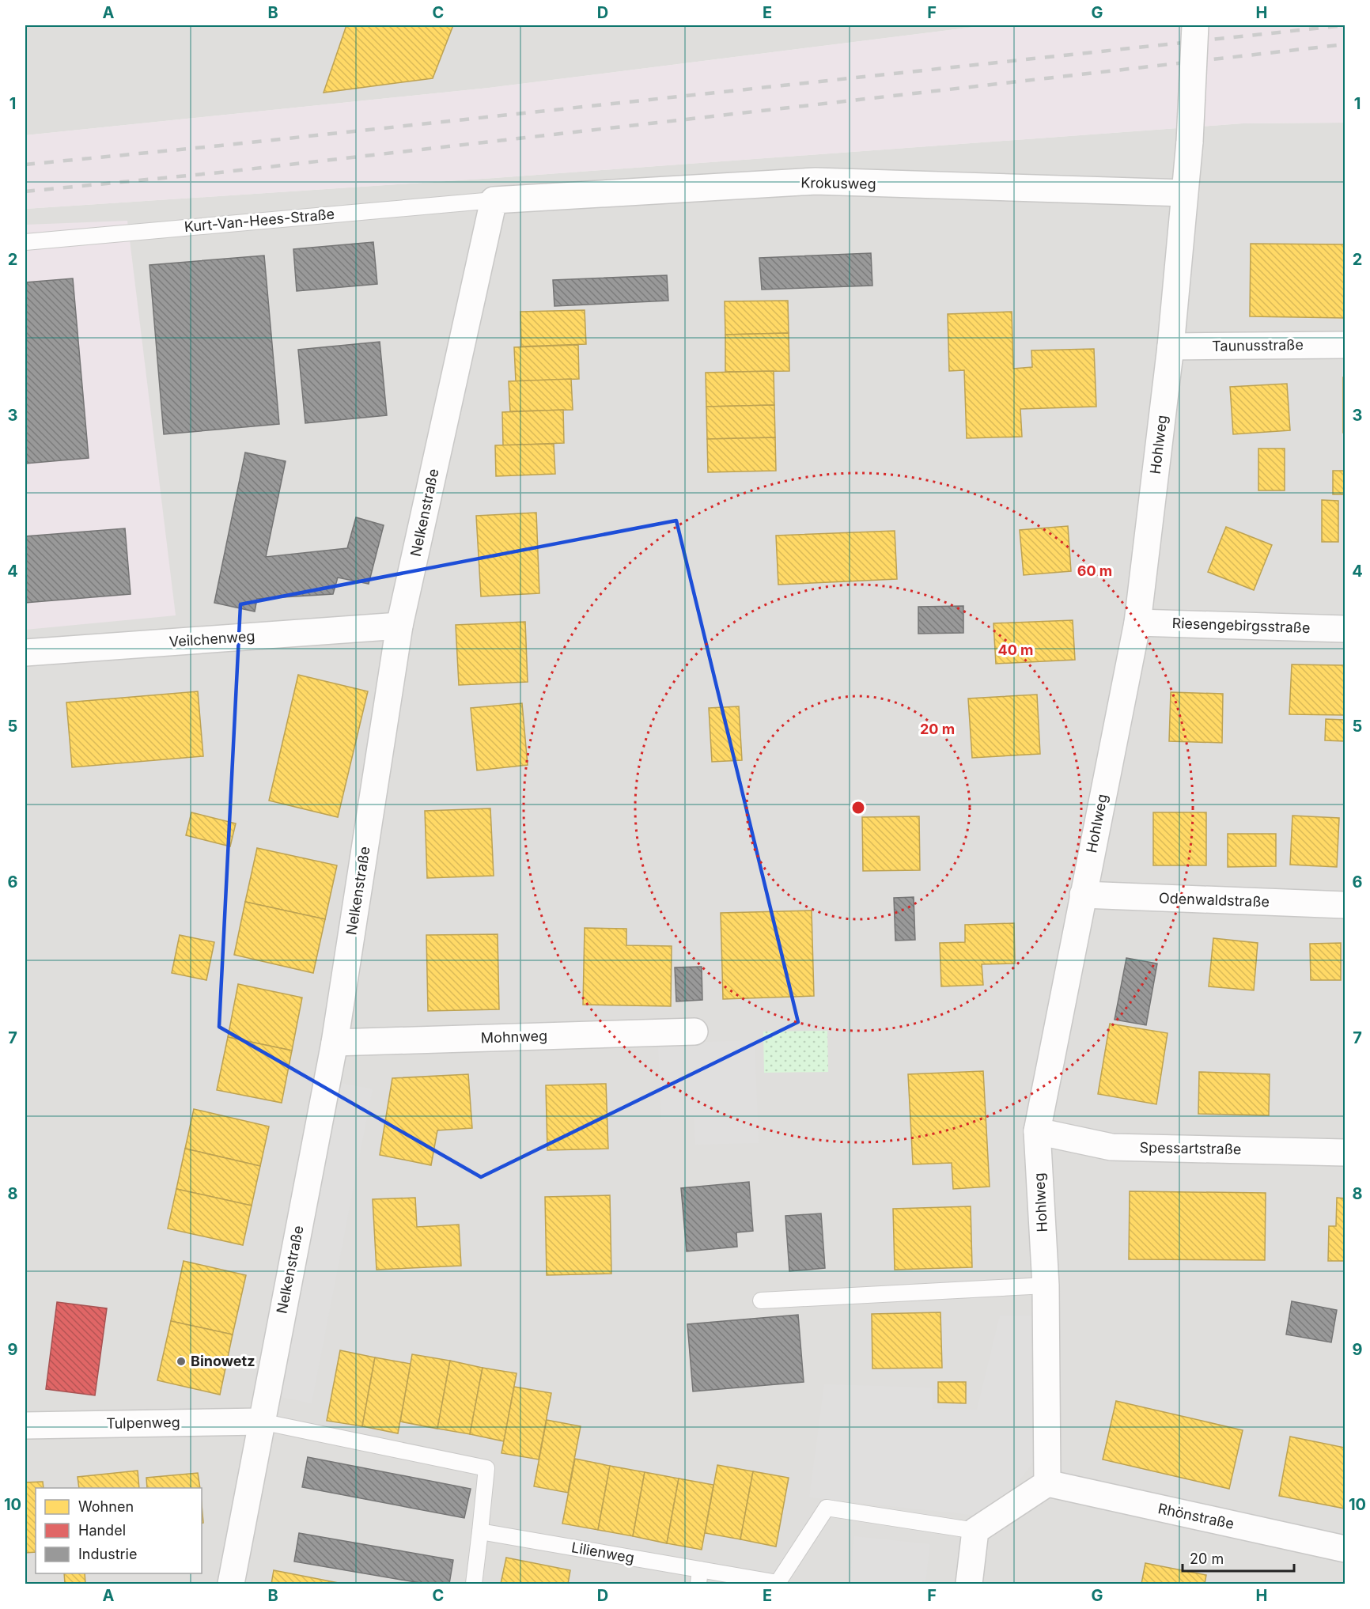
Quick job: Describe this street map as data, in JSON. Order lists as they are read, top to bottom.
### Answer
{
  "streets": {
    "street": [
      "Krokusweg",
      "Taunusstraße",
      "Hohlweg",
      "Nelkenstraße",
      "Riesengebirgsstraße",
      "Veilchenweg",
      "Odenwaldstraße",
      "Mohnweg",
      "Spessartstraße",
      "Tulpenweg",
      "Rhönstraße"
    ],
    "lane": ["Kurt-Van-Hees-Straße", "Lilienweg"]
  },
  "crossings": [
    ["Krokusweg", "Kurt-Van-Hees-Straße"],
    ["Krokusweg", "Hohlweg"],
    ["Krokusweg", "Nelkenstraße"],
    ["Kurt-Van-Hees-Straße", "Nelkenstraße"],
    ["Taunusstraße", "Hohlweg"],
    ["Hohlweg", "Riesengebirgsstraße"],
    ["Hohlweg", "Odenwaldstraße"],
    ["Hohlweg", "Spessartstraße"],
    ["Hohlweg", "Rhönstraße"],
    ["Nelkenstraße", "Veilchenweg"],
    ["Nelkenstraße", "Mohnweg"],
    ["Nelkenstraße", "Tulpenweg"]
  ],
  "places": ["Binowetz"],
  "legend": ["Wohnen", "Handel", "Industrie"],
  "scale_bar": "20 m",
  "grid": {
    "columns": [
      "A",
      "B",
      "C",
      "D",
      "E",
      "F",
      "G",
      "H"
    ],
    "rows": [
      "1",
      "2",
      "3",
      "4",
      "5",
      "6",
      "7",
      "8",
      "9",
      "10"
    ]
  },
  "rings": ["60 m", "40 m", "20 m"]
}
